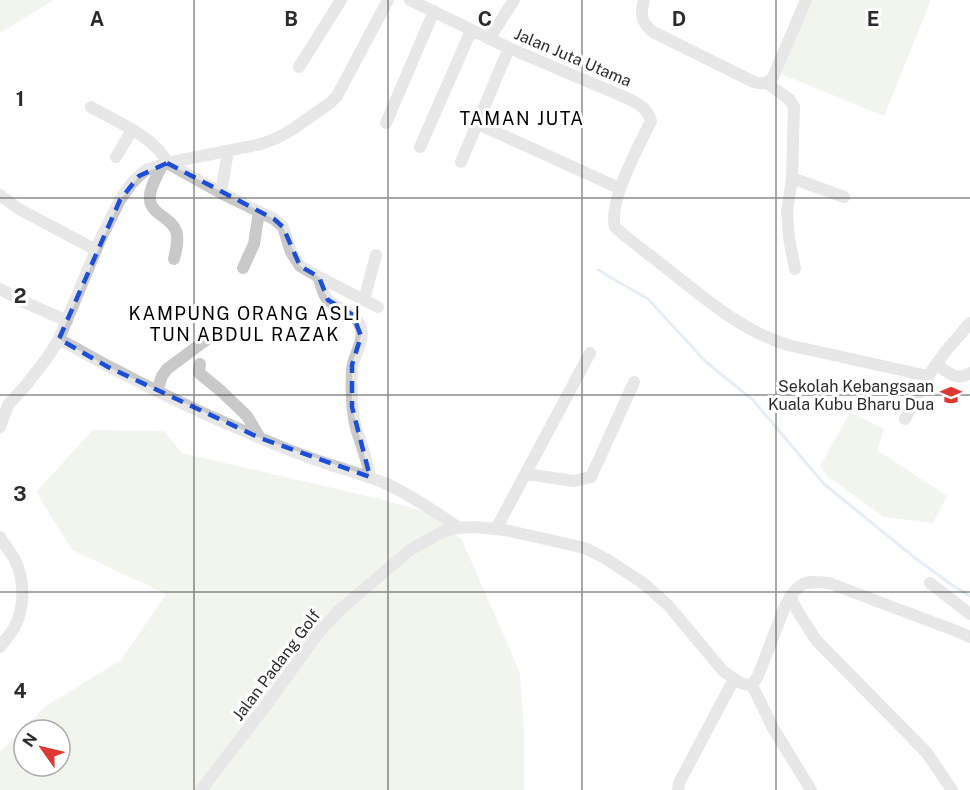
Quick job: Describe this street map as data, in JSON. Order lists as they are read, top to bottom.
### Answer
{
  "streets": {
    "street": ["Jalan Juta Utama", "Jalan Padang Golf"]
  },
  "districts": ["TAMAN JUTA", "KAMPUNG ORANG ASLI TUN ABDUL RAZAK"],
  "places": {
    "school or university": ["Sekolah Kebangsaan Kuala Kubu Bharu Dua"]
  },
  "north": "top left",
  "grid": {
    "columns": [
      "A",
      "B",
      "C",
      "D",
      "E"
    ],
    "rows": [
      "1",
      "2",
      "3",
      "4"
    ]
  }
}
